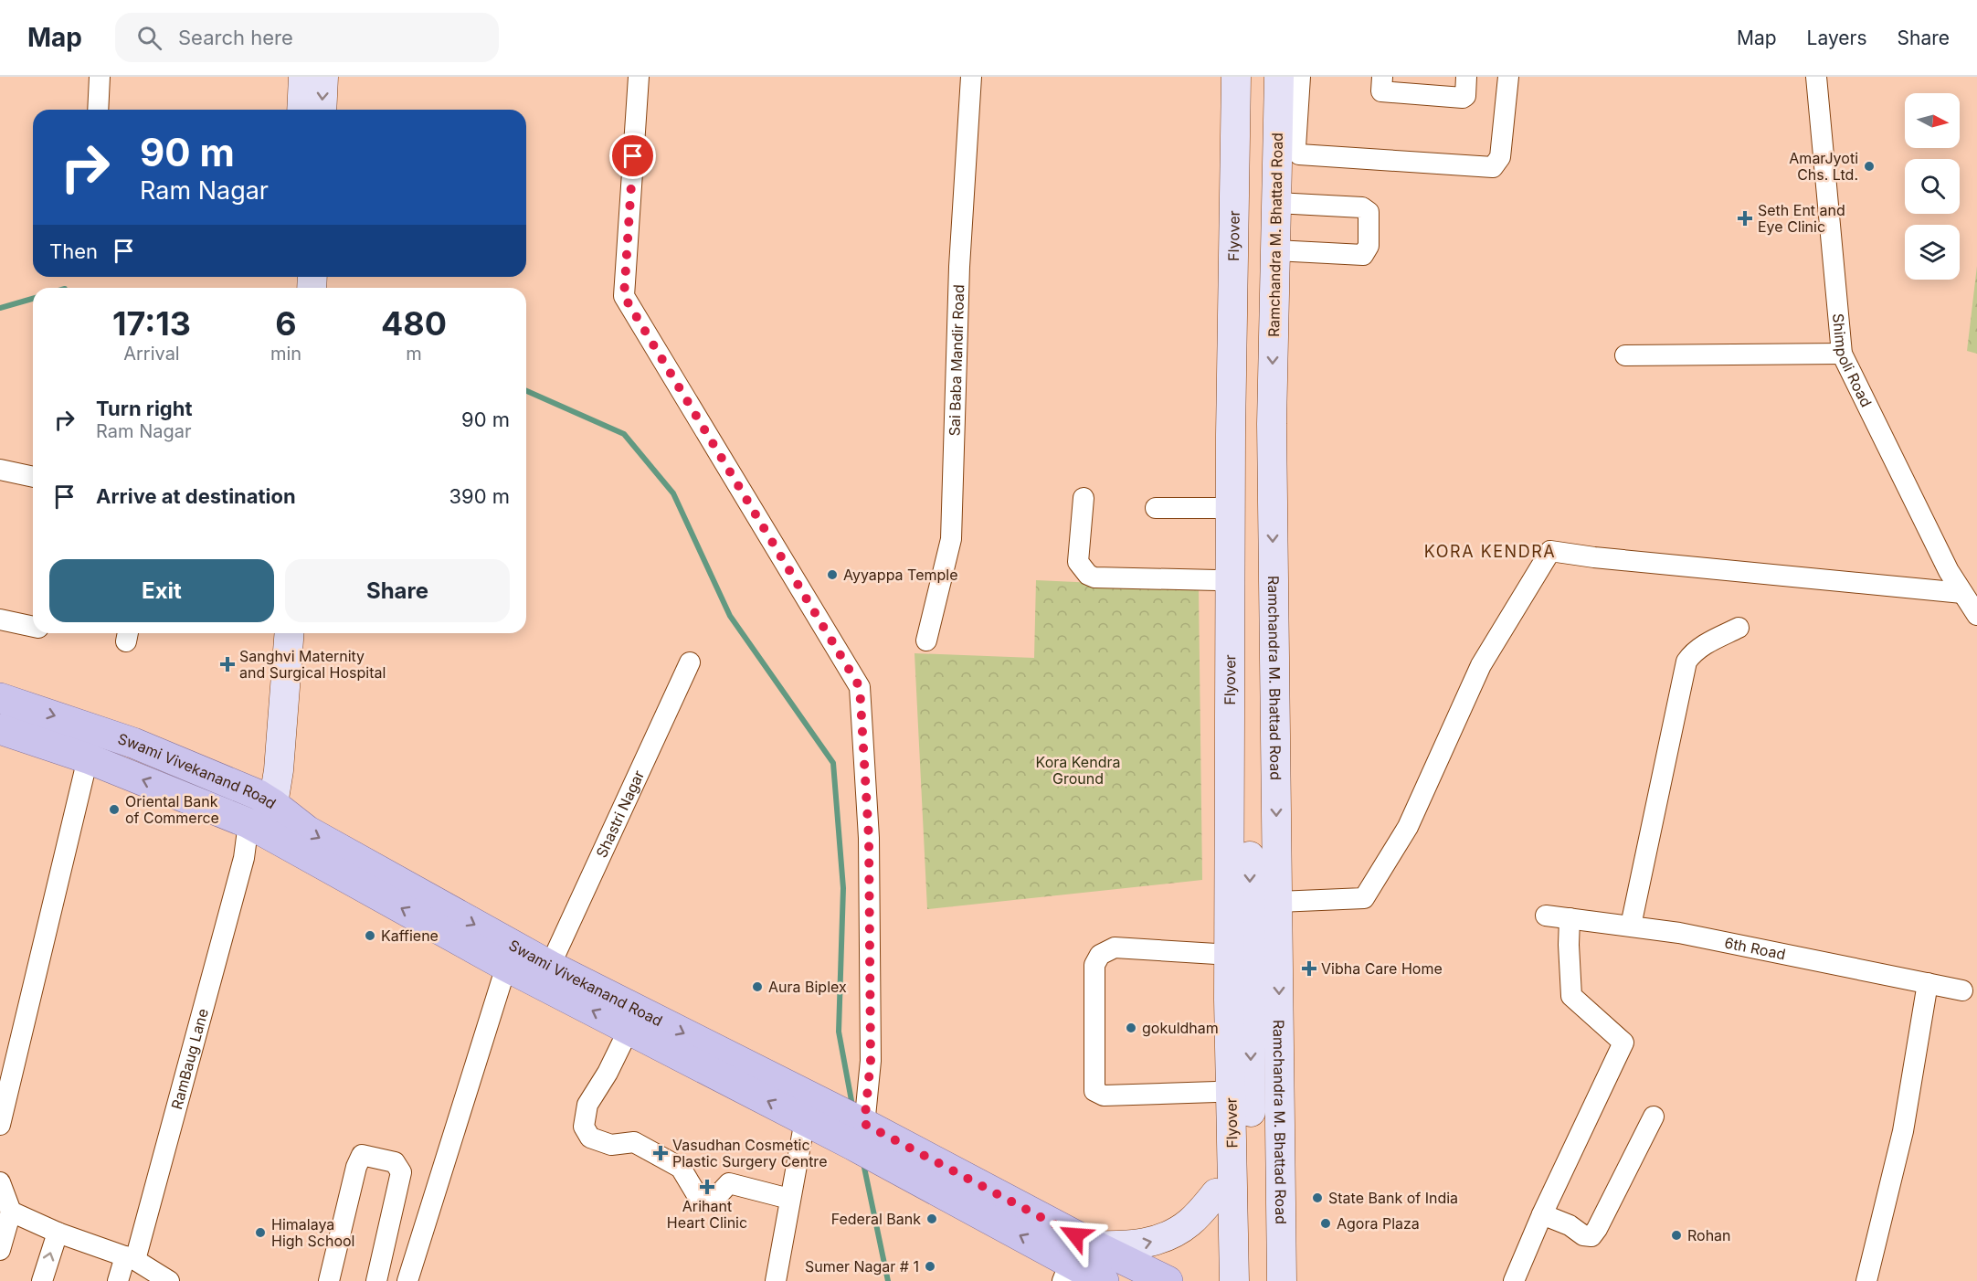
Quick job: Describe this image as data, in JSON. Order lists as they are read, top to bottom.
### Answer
{
  "streets": {
    "main road": ["Flyover", "Ramchandra M. Bhattad Road", "Swami Vivekanand Road"],
    "street": [
      "Shimpoli Road",
      "Sai Baba Mandir Road",
      "Shastri Nagar",
      "6th Road",
      "RamBaug Lane"
    ]
  },
  "crossings": [
    ["Swami Vivekanand Road", "Shastri Nagar"],
    ["Swami Vivekanand Road", "RamBaug Lane"]
  ],
  "districts": ["KORA KENDRA"],
  "parks": ["Kora Kendra Ground"],
  "places": {
    "other": [
      "AmarJyoti Chs. Ltd.",
      "Ayyappa Temple",
      "Oriental Bank of Commerce",
      "Kaffiene",
      "Aura Biplex",
      "gokuldham",
      "State Bank of India",
      "Federal Bank",
      "Agora Plaza",
      "Himalaya High School",
      "Rohan",
      "Sumer Nagar # 1"
    ],
    "health": [
      "Seth Ent and Eye Clinic",
      "Sanghvi Maternity and Surgical Hospital",
      "Vibha Care Home",
      "Vasudhan Cosmetic Plastic Surgery Centre",
      "Arihant Heart Clinic"
    ]
  },
  "north": "right",
  "page": {
    "header": "Map",
    "search": "Search here",
    "nav": ["Map", "Layers", "Share"],
    "turn": ["90 m", "Ram Nagar"],
    "then": "Then",
    "eta": [
      "17:13",
      "Arrival",
      "6",
      "min",
      "480",
      "m"
    ],
    "list": [
      {
        "name": "Turn right",
        "note": "Ram Nagar",
        "value": "90 m"
      },
      {
        "name": "Arrive at destination",
        "value": "390 m"
      }
    ],
    "buttons": ["Exit", "Share"]
  }
}
